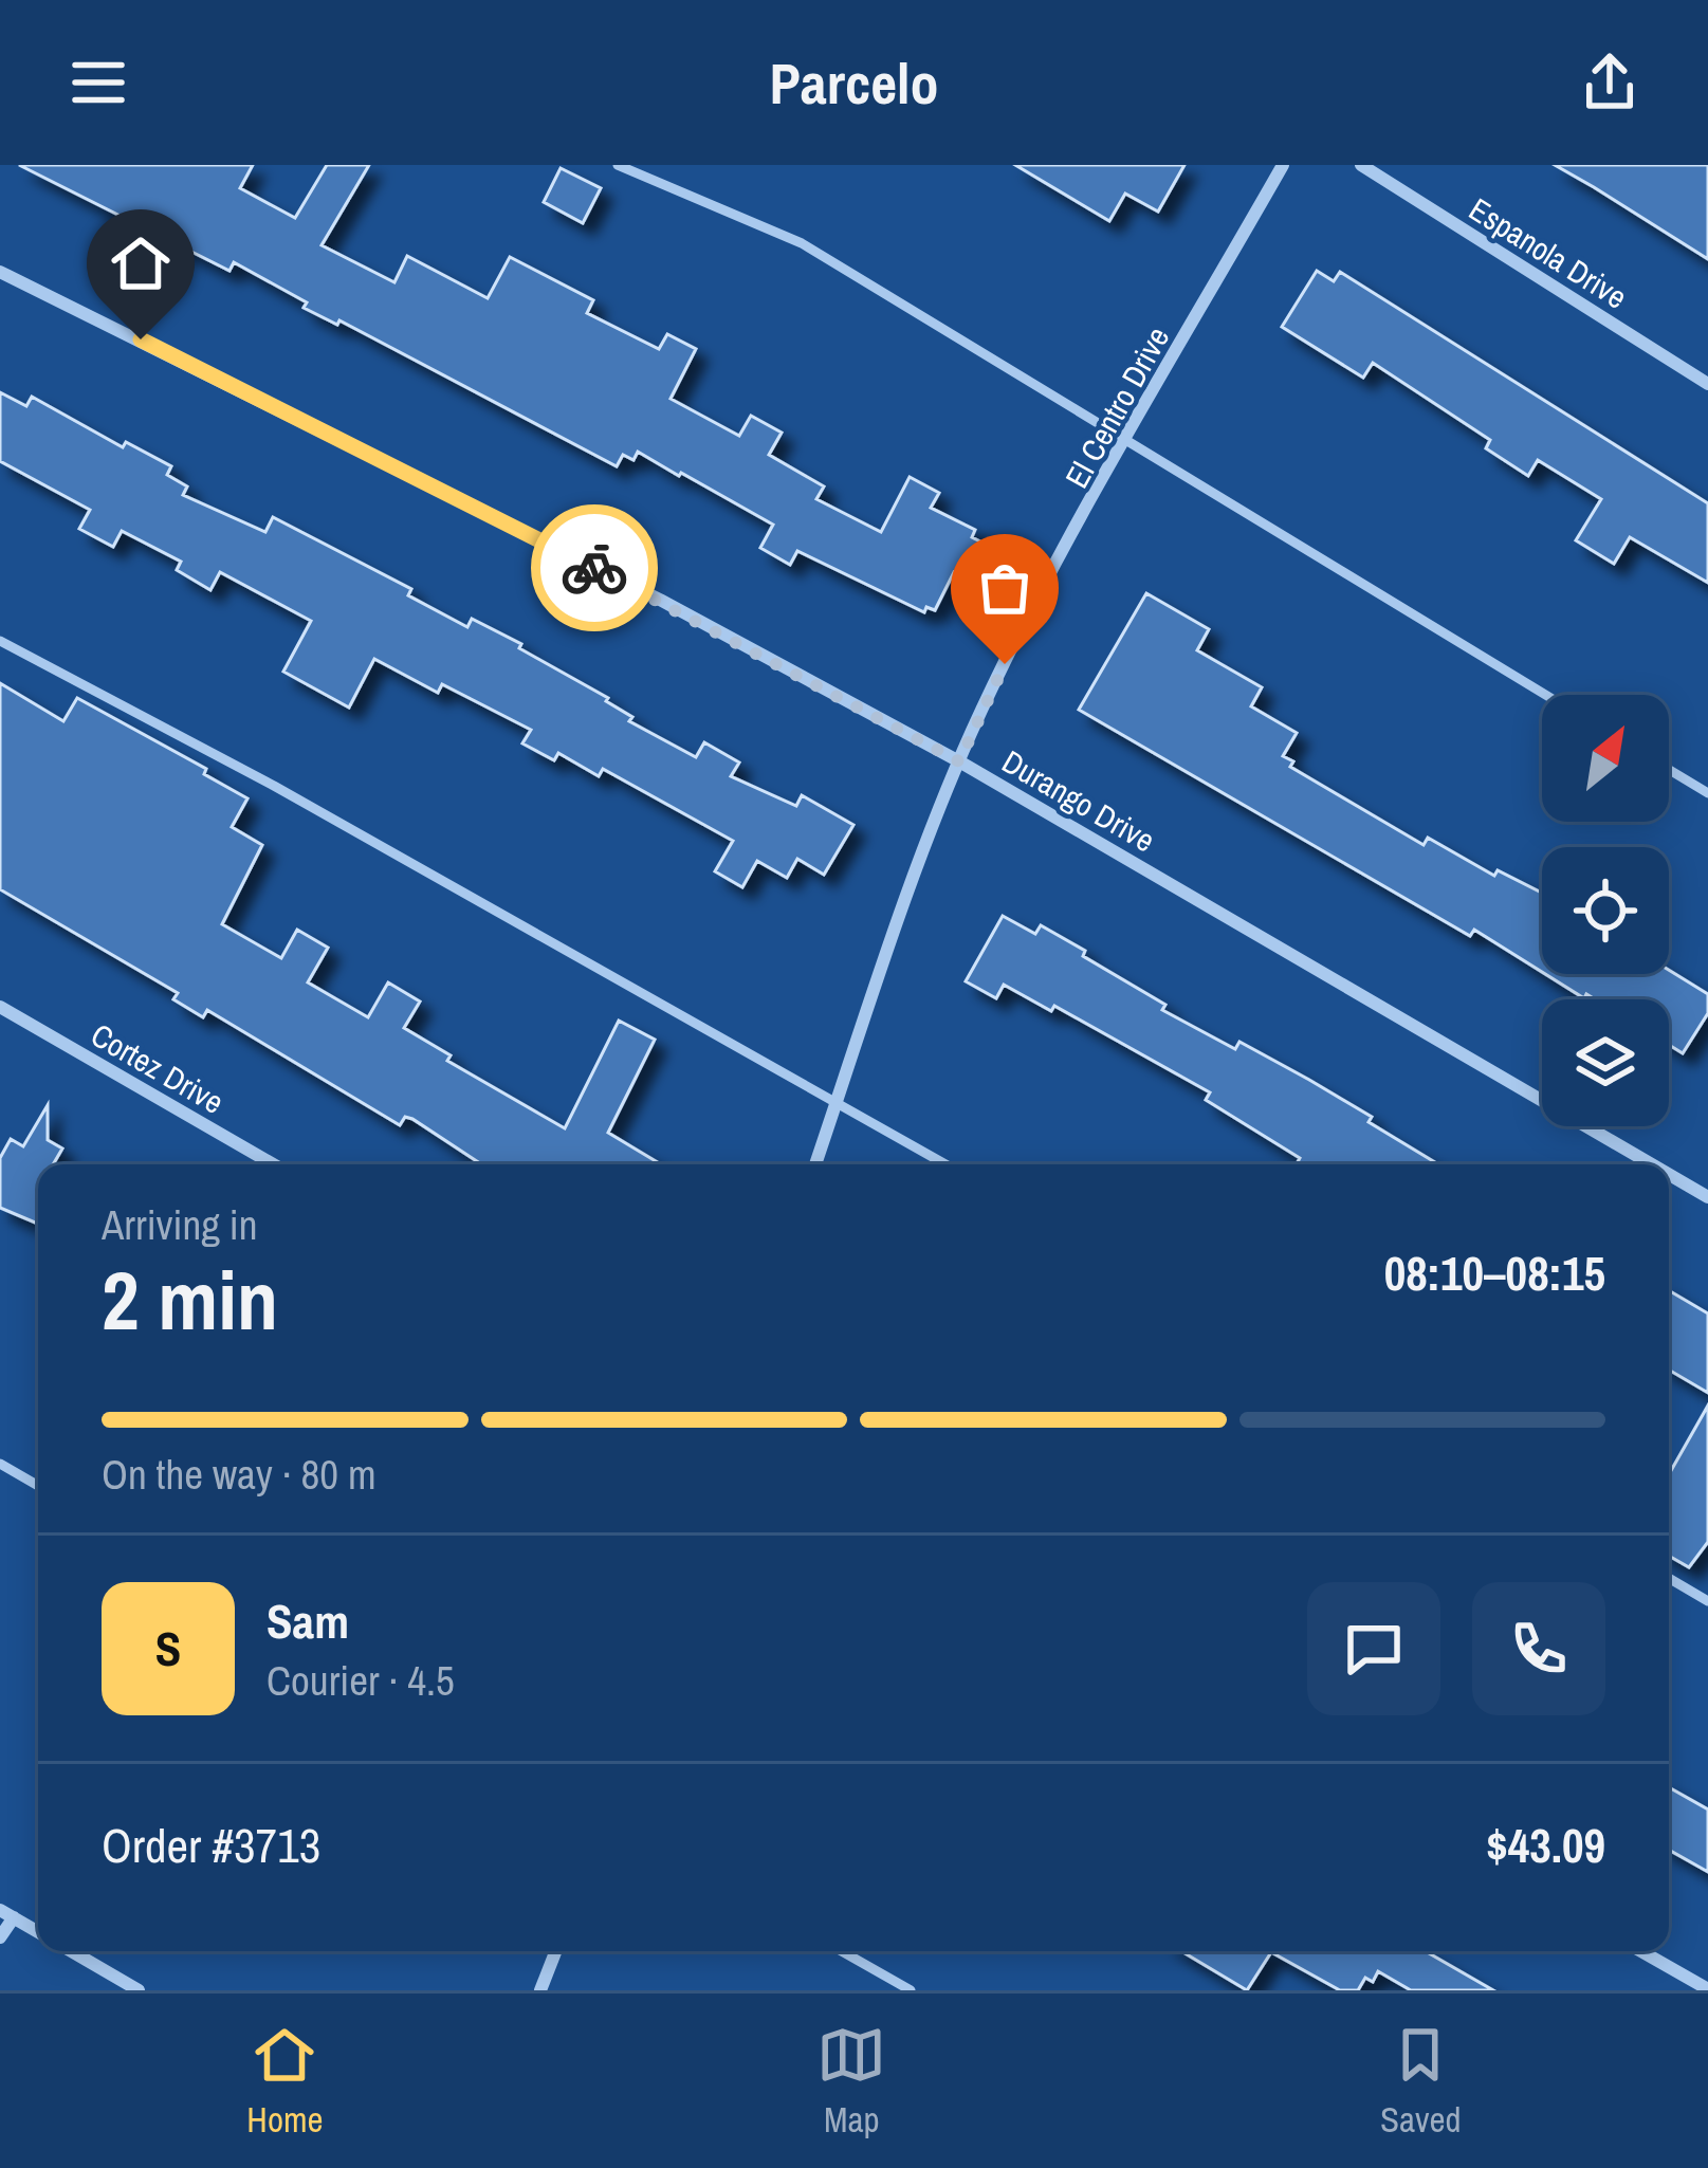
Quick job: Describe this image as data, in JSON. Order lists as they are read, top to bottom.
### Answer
{
  "streets": {
    "street": [
      "Espanola Drive",
      "El Centro Drive",
      "Durango Drive",
      "Cortez Drive"
    ]
  },
  "crossings": [
    ["El Centro Drive", "Durango Drive"]
  ],
  "north": "top right",
  "page": {
    "header": "Parcelo",
    "heading": ["2 min", "Arriving in", "08:10–08:15"],
    "panel": [
      "Sam",
      "Courier · 4.5",
      "Order #3713",
      "$43.09"
    ],
    "bar": "On the way · 80 m",
    "round": "S",
    "tabs": ["Home", "Map", "Saved"]
  }
}
